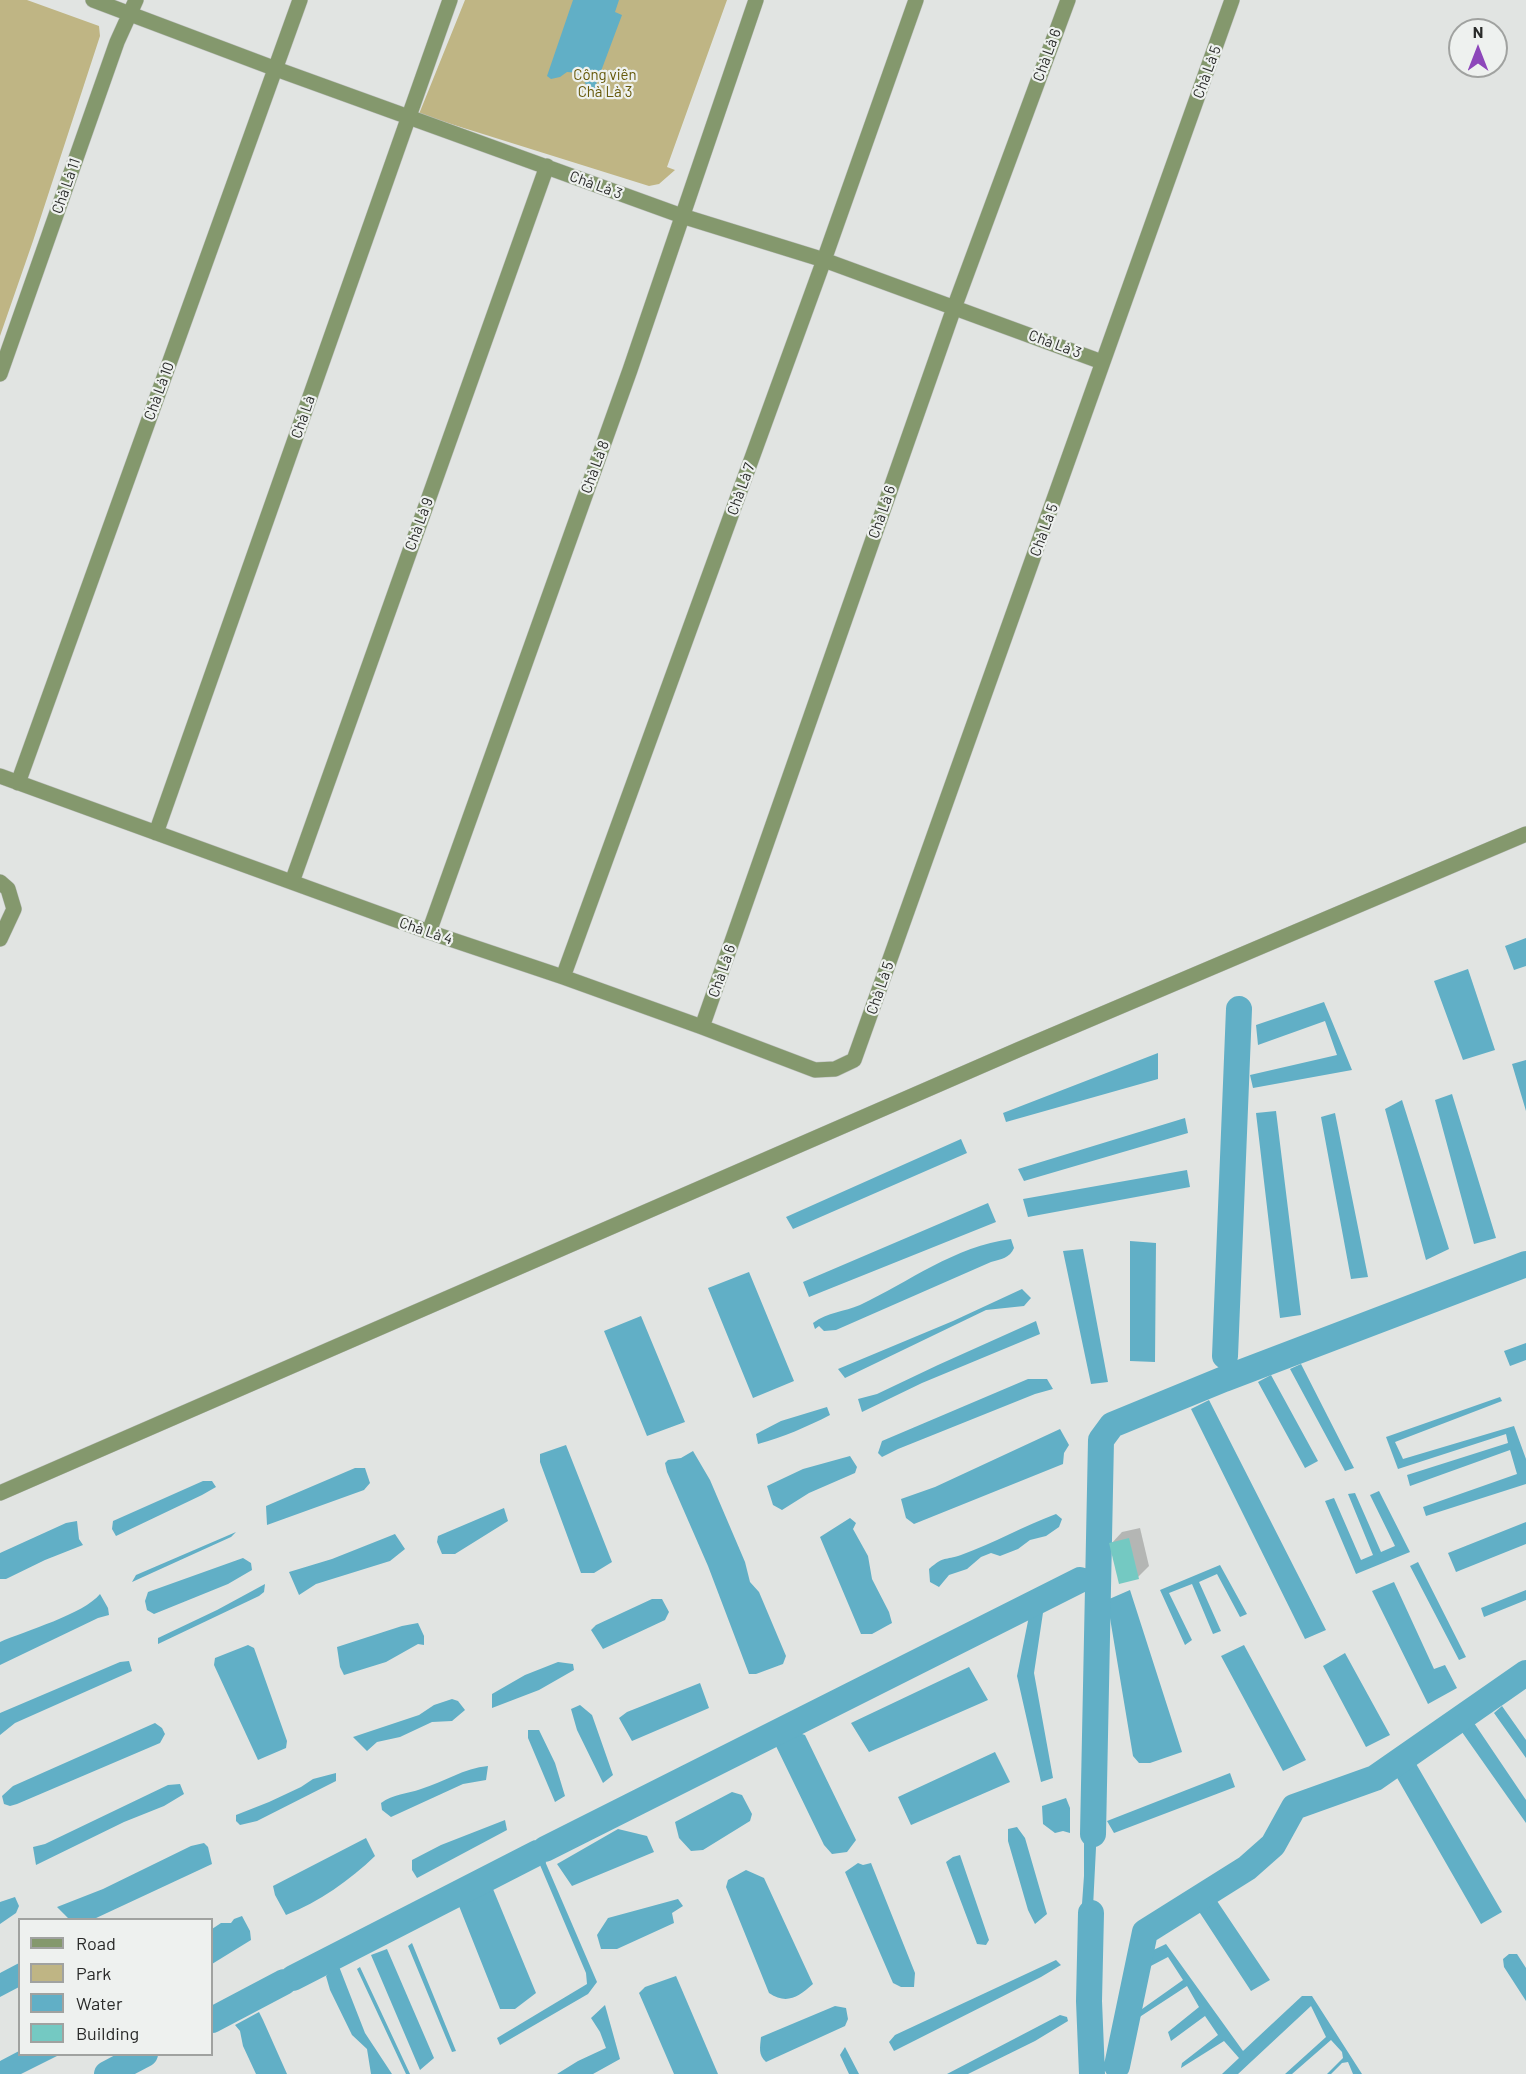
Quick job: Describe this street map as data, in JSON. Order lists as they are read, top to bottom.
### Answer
{
  "streets": {
    "street": [
      "Chà Là 6",
      "Chà Là 5",
      "Chà Là 3",
      "Chà Là 11",
      "Chà Là 10",
      "Chà Là",
      "Chà Là 8",
      "Chà Là 7",
      "Chà Là 9",
      "Chà Là 4"
    ]
  },
  "crossings": [
    ["Chà Là 6", "Chà Là 3"],
    ["Chà Là 6", "Chà Là 4"],
    ["Chà Là 5", "Chà Là 3"],
    ["Chà Là 5", "Chà Là 4"],
    ["Chà Là 3", "Chà Là 11"],
    ["Chà Là 3", "Chà Là 10"],
    ["Chà Là 3", "Chà Là"],
    ["Chà Là 3", "Chà Là 8"],
    ["Chà Là 3", "Chà Là 7"],
    ["Chà Là 3", "Chà Là 9"],
    ["Chà Là 10", "Chà Là 4"],
    ["Chà Là", "Chà Là 4"],
    ["Chà Là 8", "Chà Là 4"],
    ["Chà Là 7", "Chà Là 4"],
    ["Chà Là 9", "Chà Là 4"]
  ],
  "parks": ["Công viên Chà Là 3"],
  "legend": [
    "Road",
    "Park",
    "Water",
    "Building"
  ],
  "north": "top"
}
